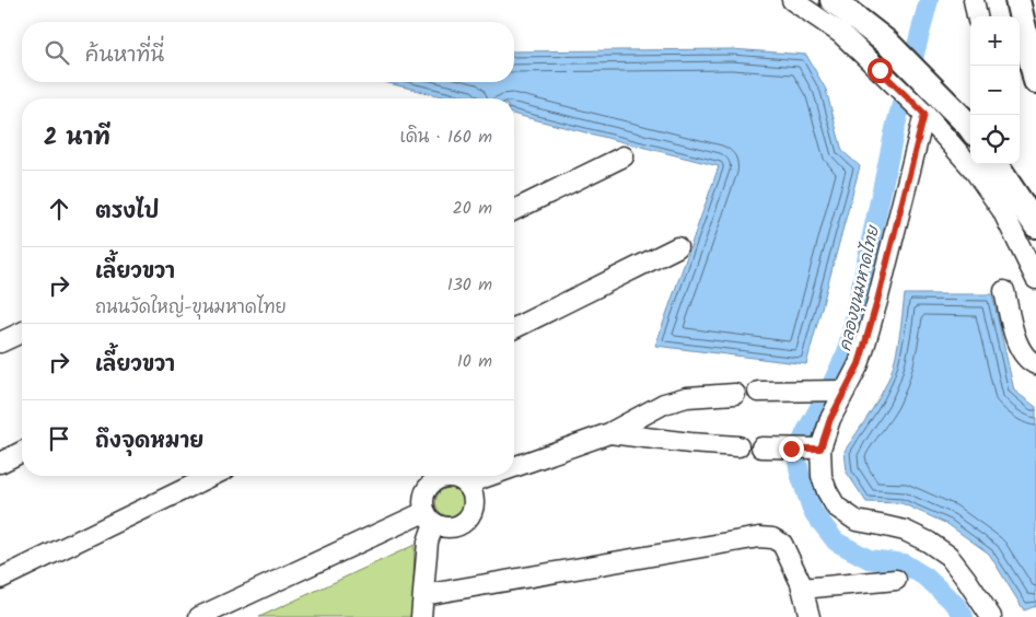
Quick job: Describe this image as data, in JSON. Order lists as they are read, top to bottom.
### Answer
{
  "water": ["คลองขุนมหาดไทย"],
  "page": {
    "map_buttons": ["+", "−"],
    "search": "ค้นหาที่นี่",
    "heading": ["2 นาที", "เดิน · 160 m"],
    "list": [
      ["ตรงไป", "20 m"],
      ["เลี้ยวขวา", "ถนนวัดใหญ่-ขุนมหาดไทย", "130 m"],
      ["เลี้ยวขวา", "10 m"],
      "ถึงจุดหมาย"
    ]
  }
}
